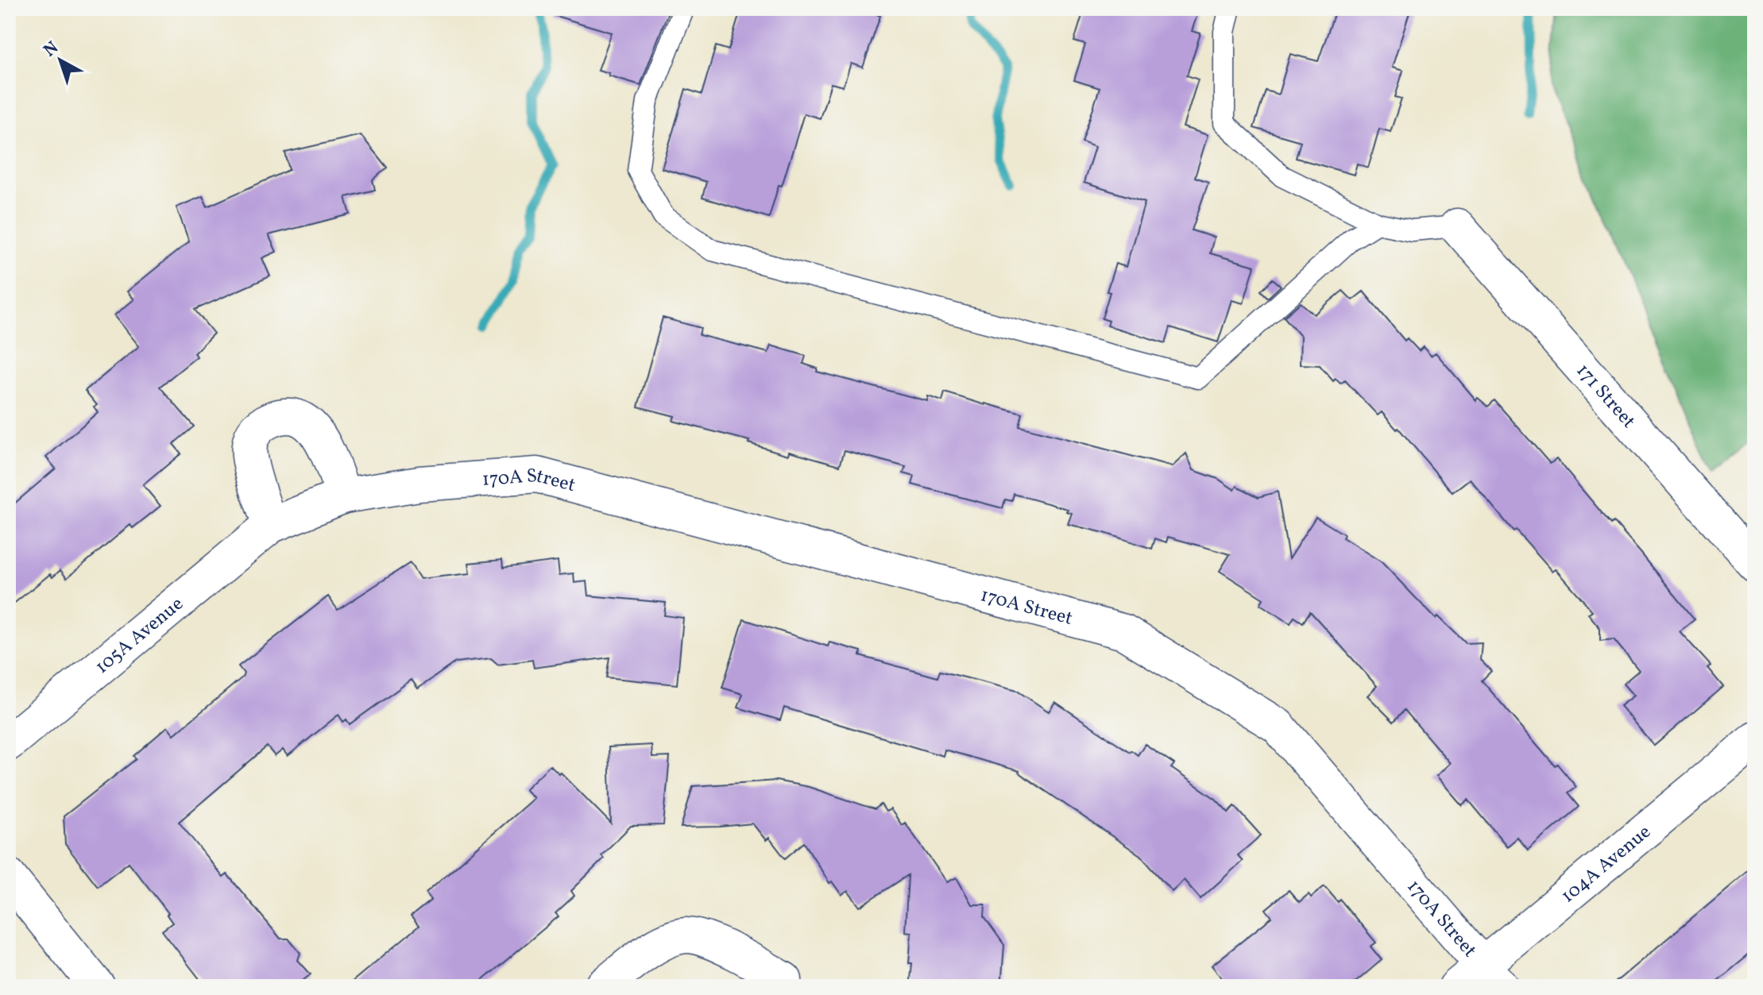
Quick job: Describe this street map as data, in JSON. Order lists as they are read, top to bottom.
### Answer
{
  "streets": {
    "street": [
      "171 Street",
      "170A Street",
      "105A Avenue",
      "104A Avenue"
    ]
  },
  "crossings": [
    ["170A Street", "105A Avenue"],
    ["170A Street", "104A Avenue"]
  ],
  "north": "top left"
}
